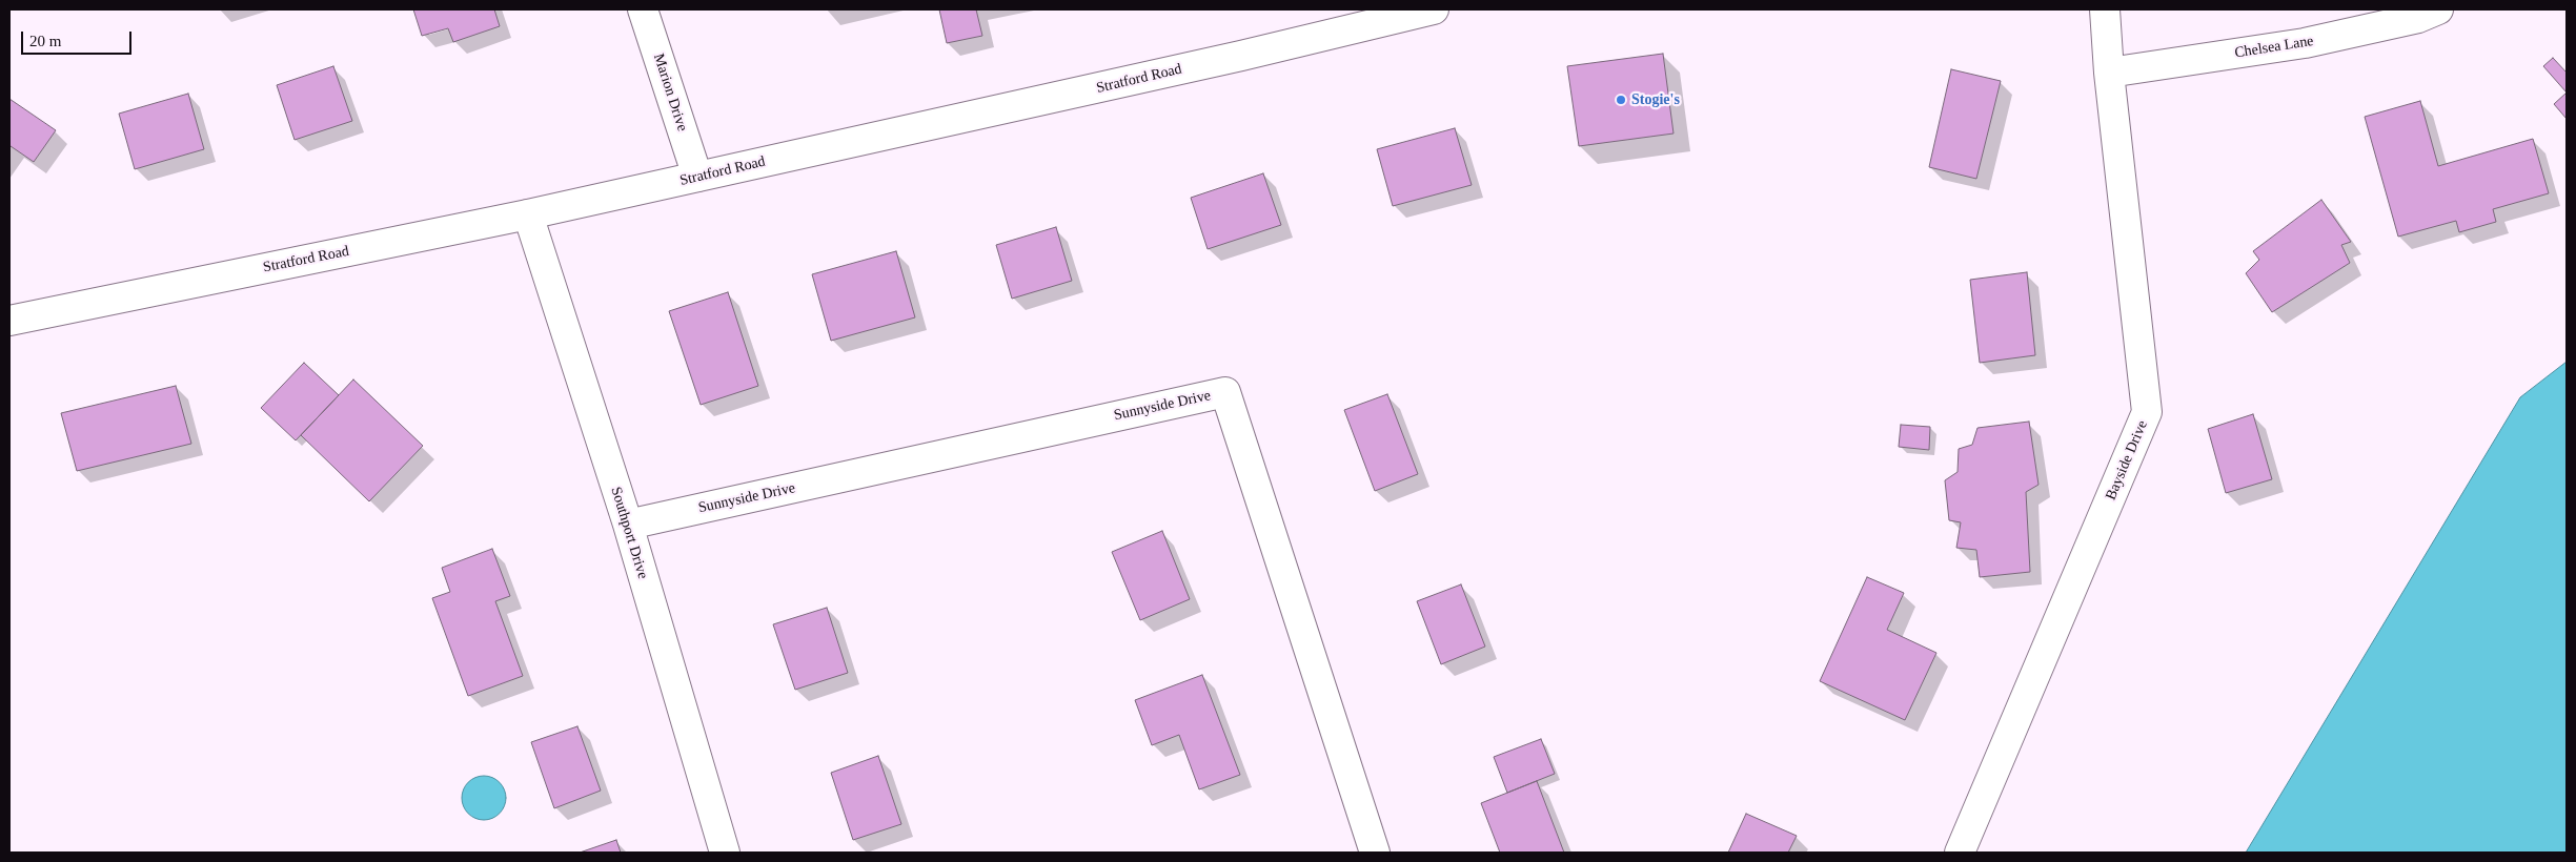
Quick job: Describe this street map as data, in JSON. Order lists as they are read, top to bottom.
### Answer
{
  "streets": {
    "street": [
      "Chelsea Lane",
      "Stratford Road",
      "Marion Drive",
      "Sunnyside Drive",
      "Bayside Drive",
      "Southport Drive"
    ]
  },
  "crossings": [
    ["Chelsea Lane", "Bayside Drive"],
    ["Stratford Road", "Marion Drive"],
    ["Stratford Road", "Southport Drive"],
    ["Sunnyside Drive", "Southport Drive"]
  ],
  "places": ["Stogie's"],
  "scale_bar": "20 m"
}
